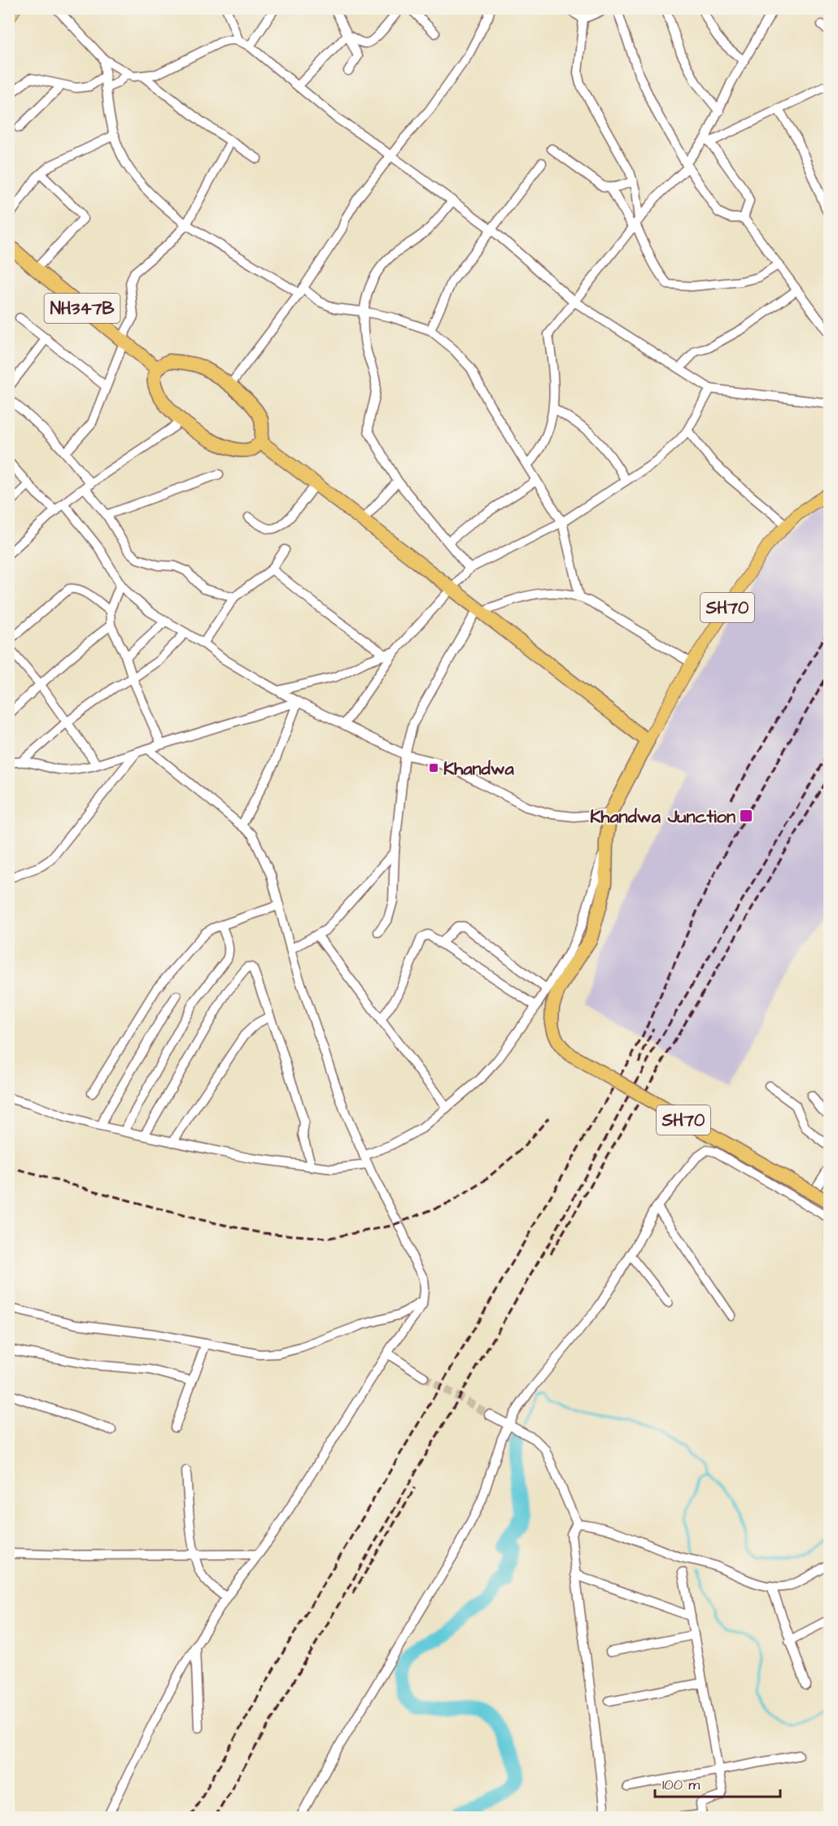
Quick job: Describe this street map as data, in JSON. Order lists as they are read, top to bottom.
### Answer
{
  "streets": {
    "highway": ["NH347B", "SH70"]
  },
  "places": {
    "transit": ["Khandwa", "Khandwa Junction"]
  },
  "scale_bar": "100 m"
}
